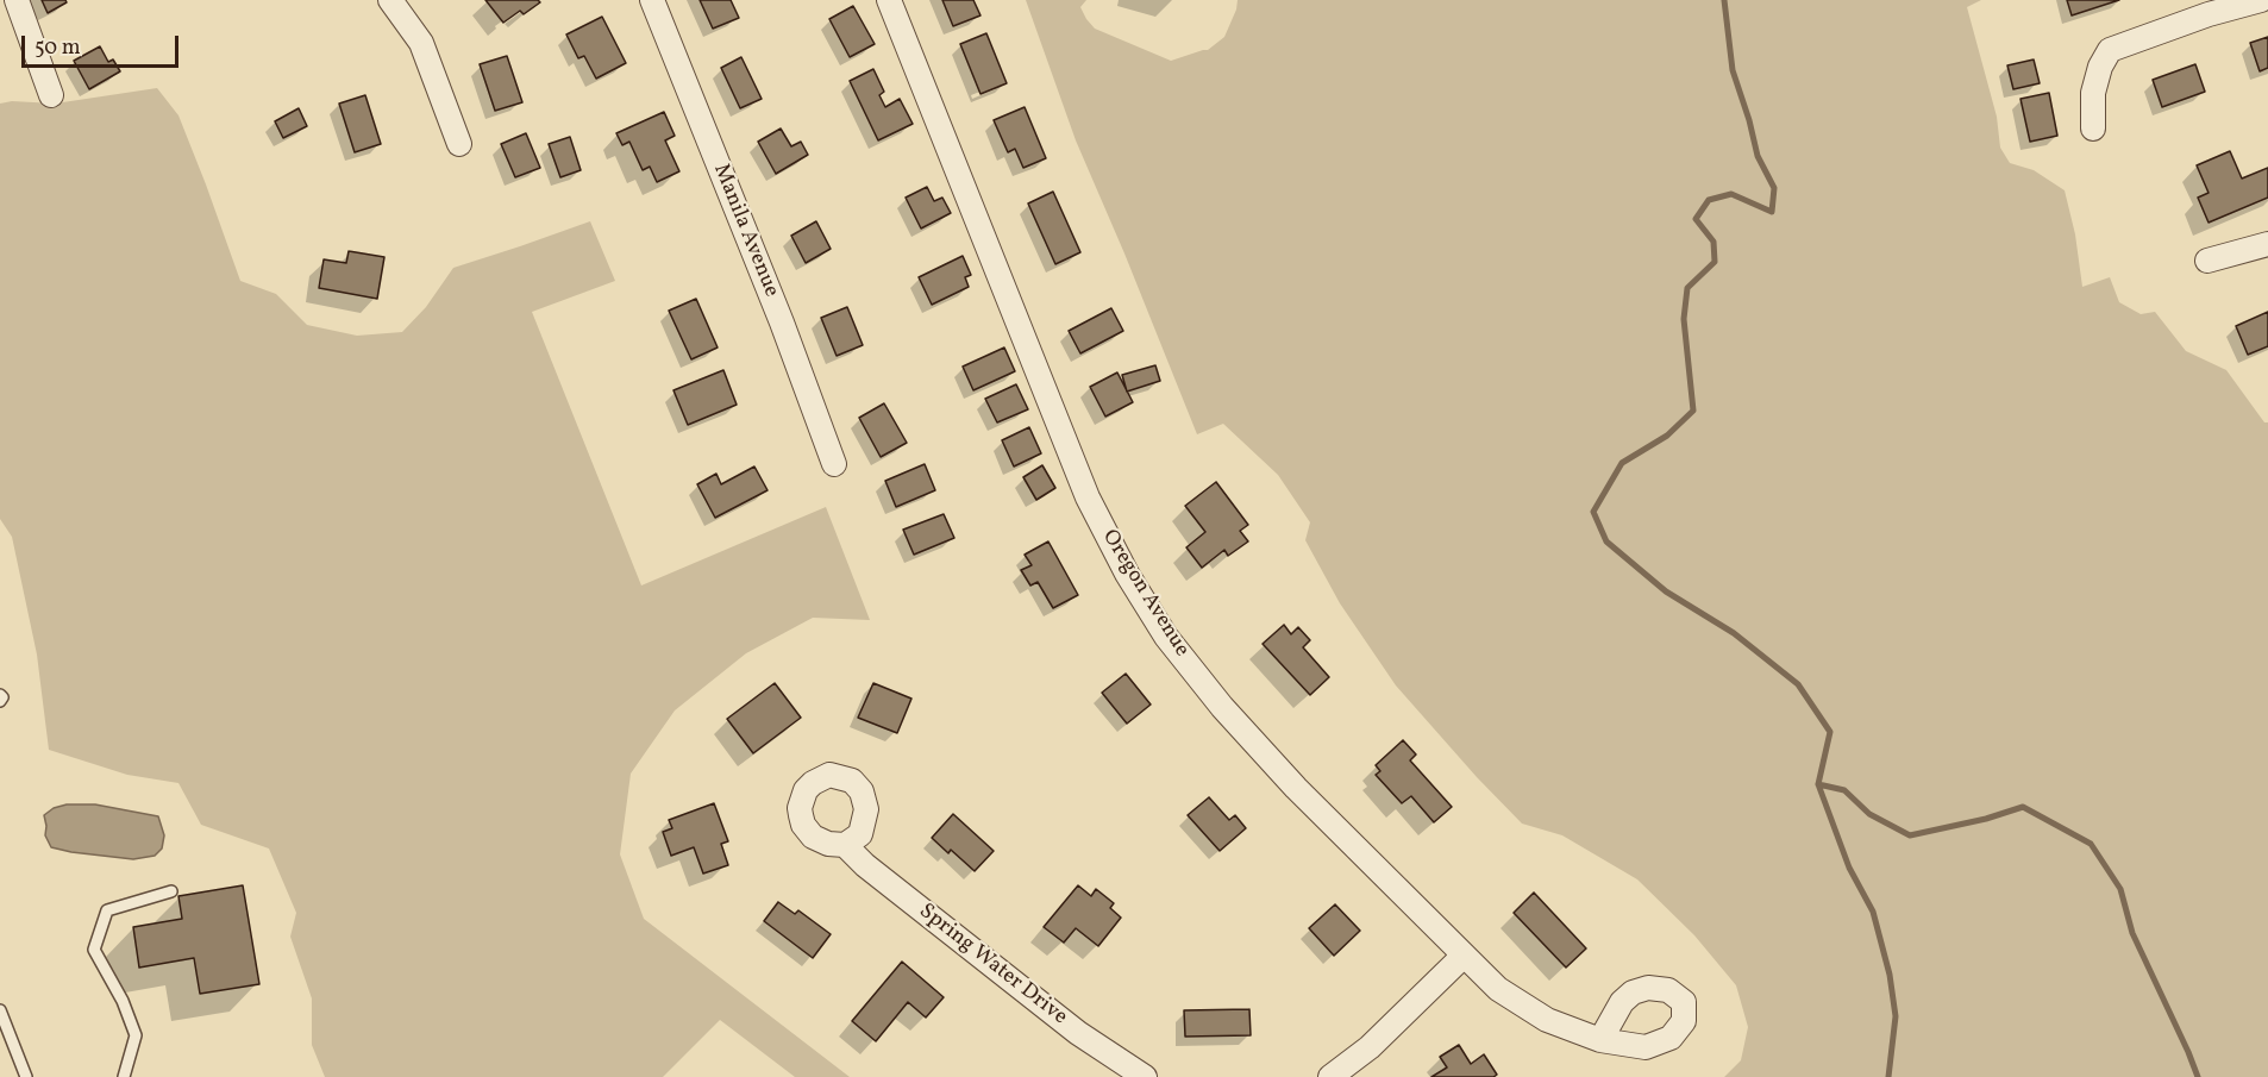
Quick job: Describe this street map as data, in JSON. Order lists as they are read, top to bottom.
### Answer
{
  "streets": {
    "street": ["Manila Avenue", "Oregon Avenue", "Spring Water Drive"]
  },
  "scale_bar": "50 m"
}
